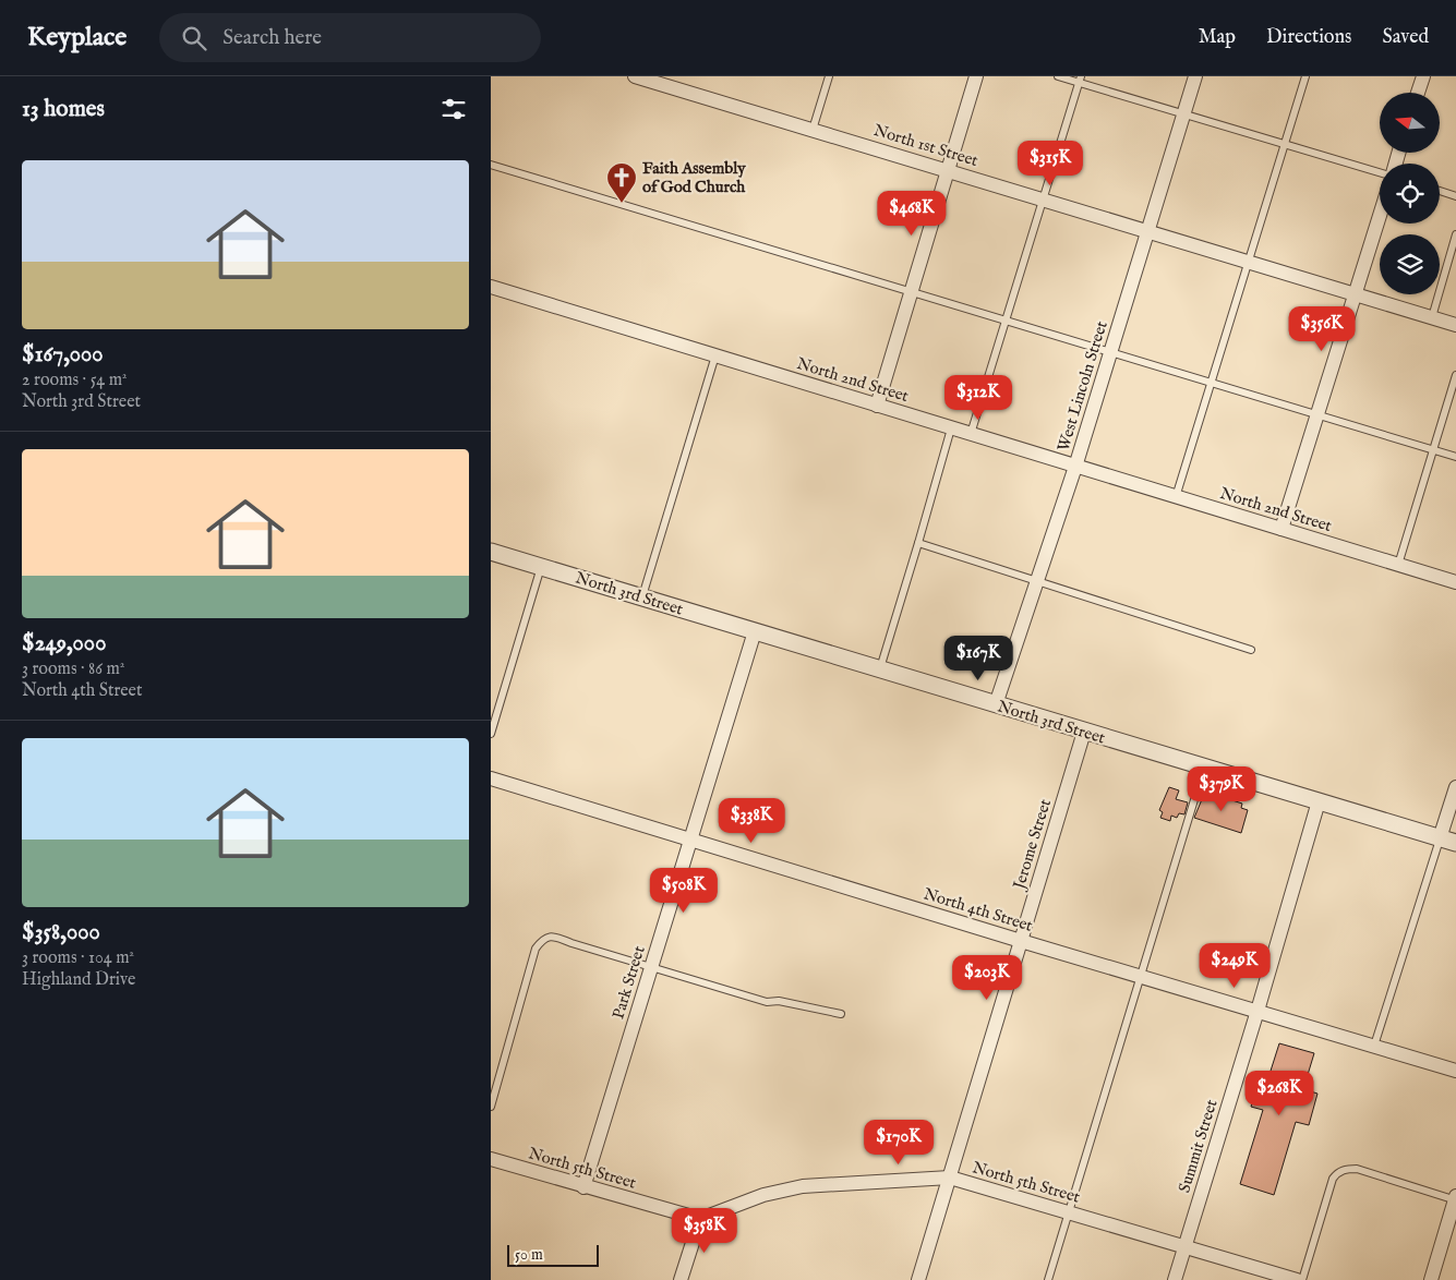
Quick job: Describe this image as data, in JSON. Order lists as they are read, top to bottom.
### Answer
{
  "streets": {
    "street": [
      "North 1st Street",
      "North 2nd Street",
      "West Lincoln Street",
      "North 3rd Street",
      "Jerome Street",
      "North 4th Street",
      "Park Street",
      "Summit Street",
      "North 5th Street"
    ]
  },
  "crossings": [
    ["North 1st Street", "West Lincoln Street"],
    ["North 2nd Street", "West Lincoln Street"],
    ["West Lincoln Street", "North 3rd Street"],
    ["North 3rd Street", "Jerome Street"],
    ["North 3rd Street", "Park Street"],
    ["North 3rd Street", "Summit Street"],
    ["Jerome Street", "North 4th Street"],
    ["Jerome Street", "North 5th Street"],
    ["North 4th Street", "Park Street"],
    ["North 4th Street", "Summit Street"],
    ["Park Street", "North 5th Street"],
    ["Summit Street", "North 5th Street"]
  ],
  "places": {
    "church": ["Faith Assembly of God Church"]
  },
  "scale_bar": "50 m",
  "north": "left",
  "page": {
    "header": "Keyplace",
    "search": "Search here",
    "nav": ["Map", "Directions", "Saved"],
    "heading": "13 homes",
    "price": [
      "$315K",
      "$468K",
      "$356K",
      "$312K",
      "$167K",
      "$379K",
      "$338K",
      "$508K",
      "$249K",
      "$203K",
      "$268K",
      "$170K",
      "$358K"
    ],
    "list": [
      {
        "name": "$167,000",
        "note": "2 rooms · 54 m² · North 3rd Street"
      },
      {
        "name": "$249,000",
        "note": "3 rooms · 86 m² · North 4th Street"
      },
      {
        "name": "$358,000",
        "note": "3 rooms · 104 m² · Highland Drive"
      }
    ],
    "scale": "50 m"
  }
}
